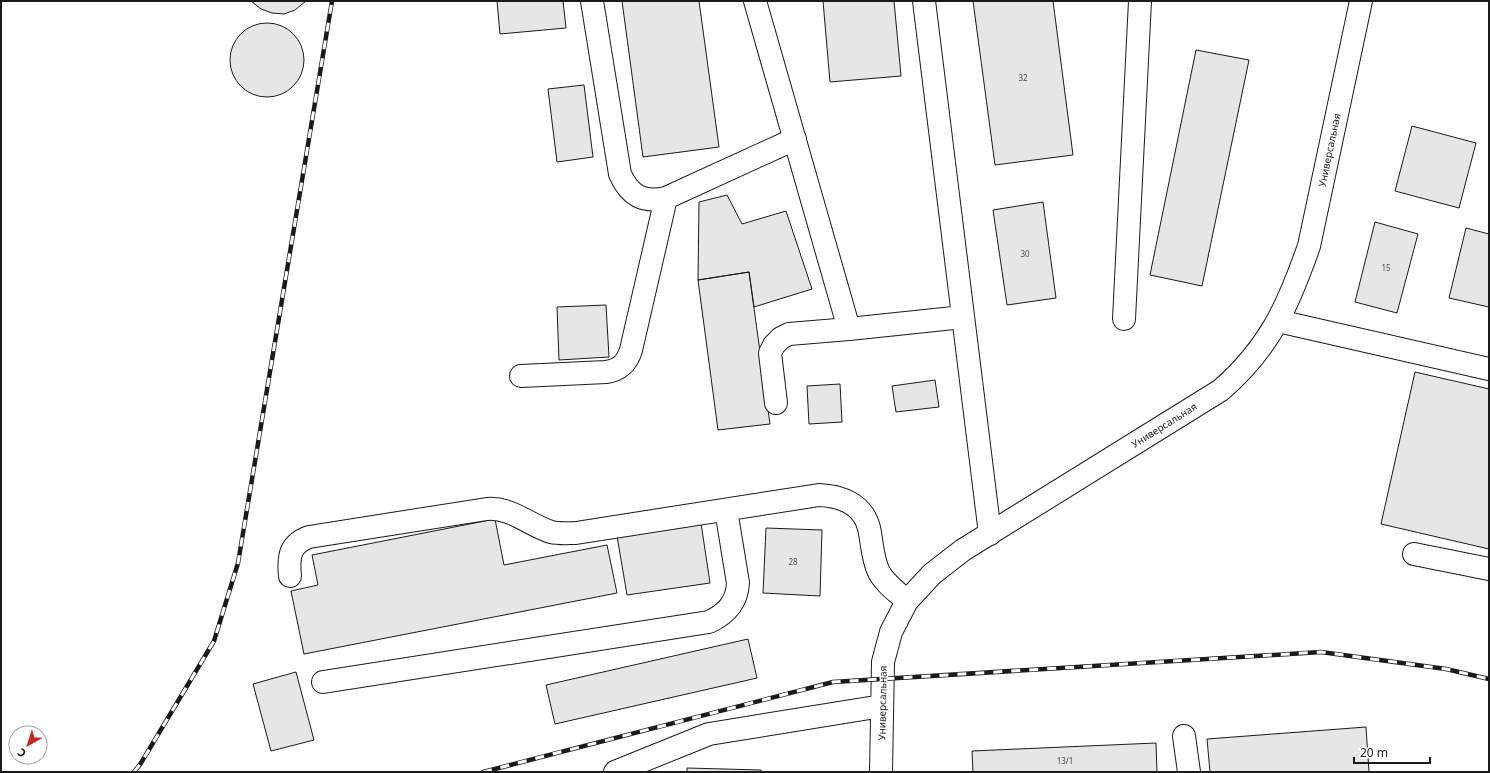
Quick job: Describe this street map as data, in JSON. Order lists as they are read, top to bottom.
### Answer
{
  "streets": {
    "street": ["Универсальная"]
  },
  "house_numbers": [
    "32",
    "30",
    "15",
    "28",
    "13/1"
  ],
  "scale_bar": "20 m",
  "north": "bottom left"
}
